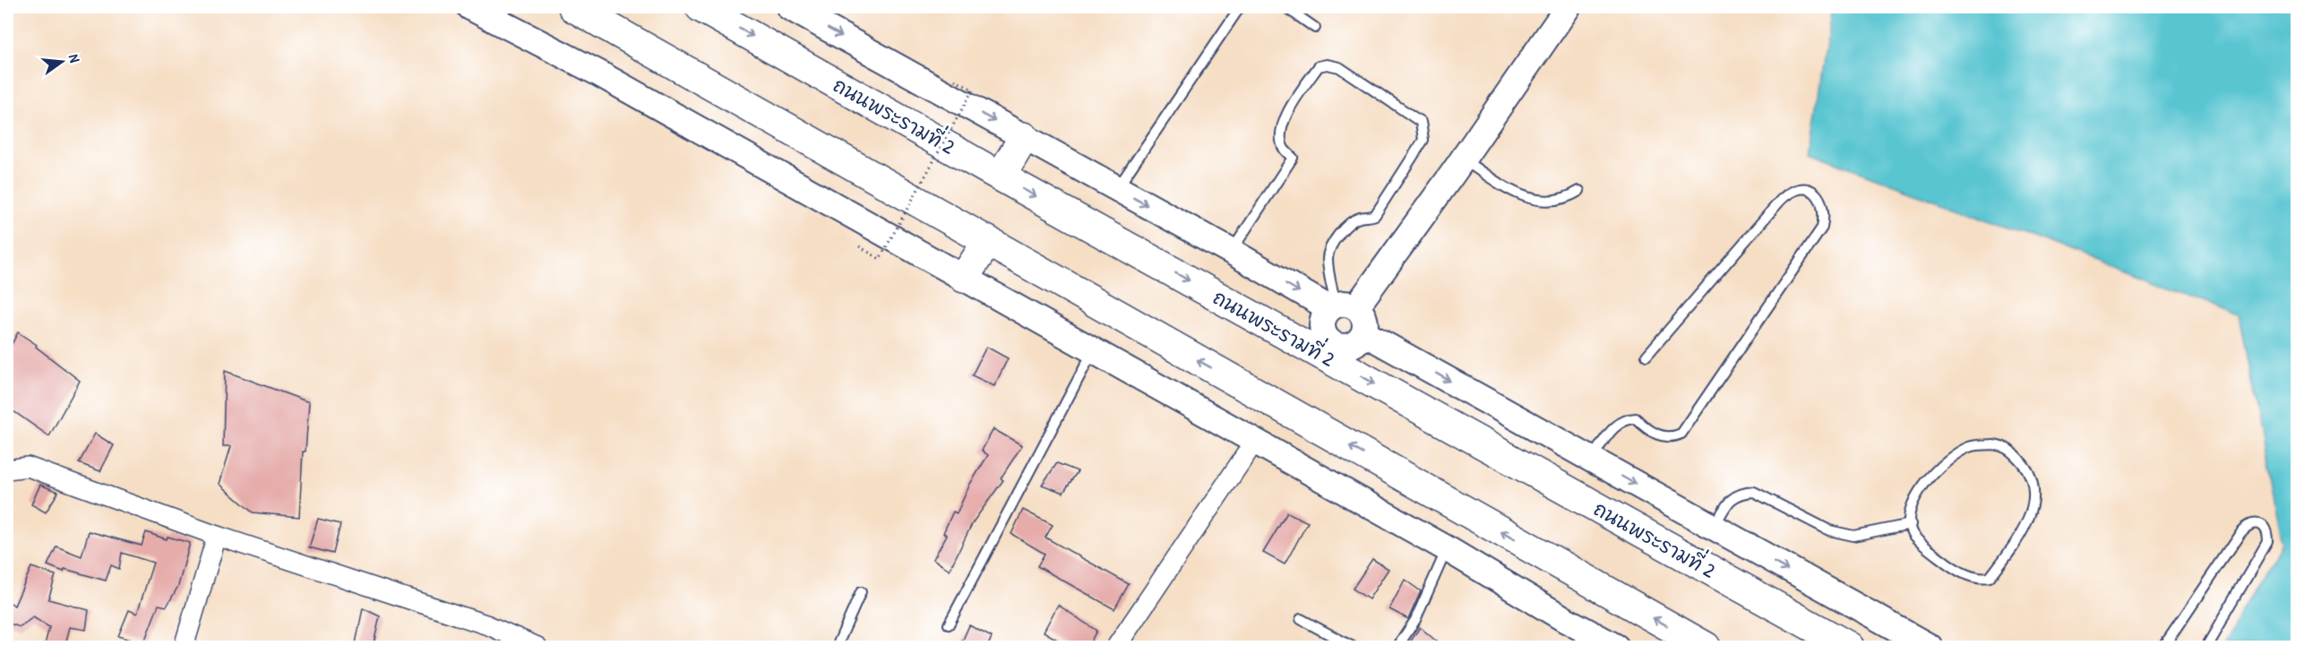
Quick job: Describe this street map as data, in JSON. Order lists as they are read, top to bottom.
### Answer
{
  "streets": {
    "highway": ["ถนนพระรามที่ 2"]
  },
  "north": "right"
}
